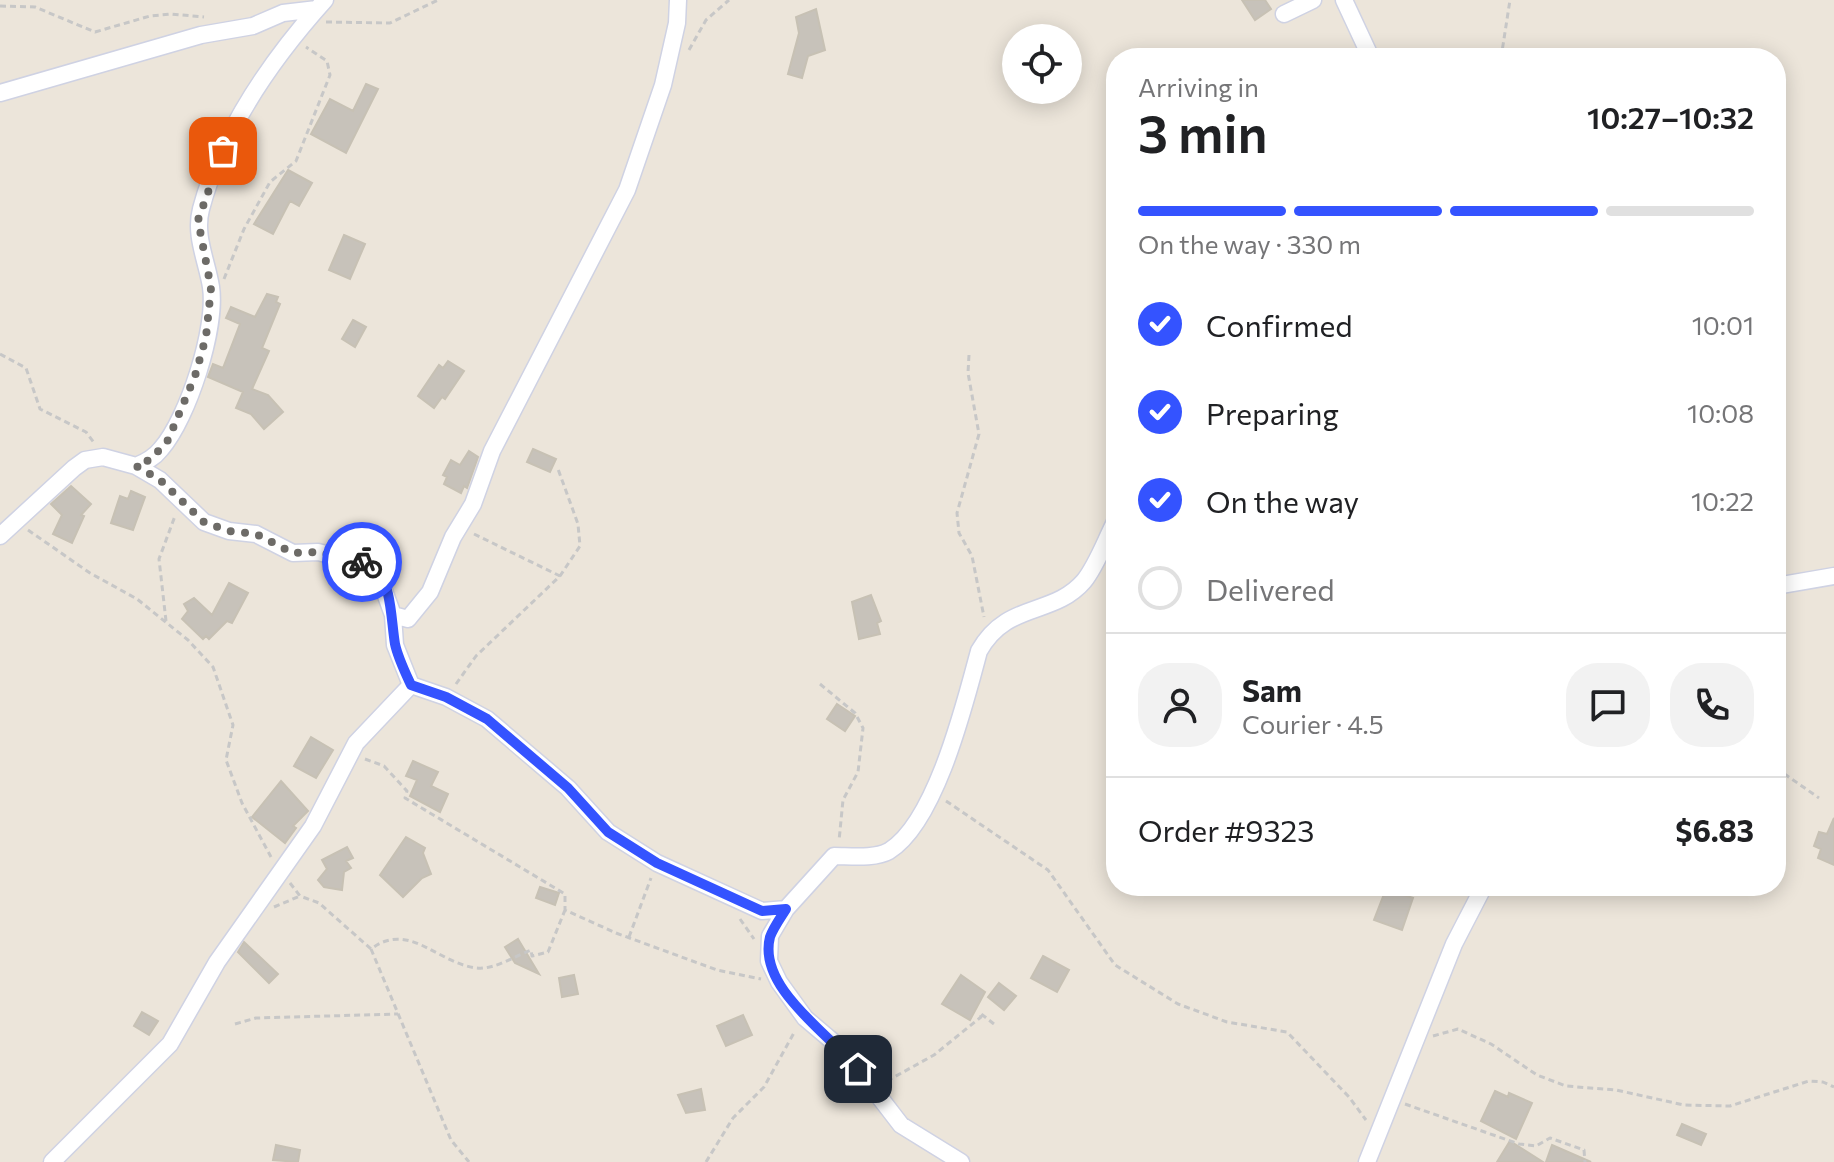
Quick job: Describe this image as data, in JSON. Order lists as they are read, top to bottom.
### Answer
{
  "page": {
    "heading": ["3 min", "Arriving in", "10:27–10:32"],
    "panel": [
      "Sam",
      "Courier · 4.5",
      "Order #9323",
      "$6.83"
    ],
    "bar": "On the way · 330 m",
    "list": [
      ["Confirmed", "10:01"],
      ["Preparing", "10:08"],
      ["On the way", "10:22"],
      "Delivered"
    ]
  }
}
